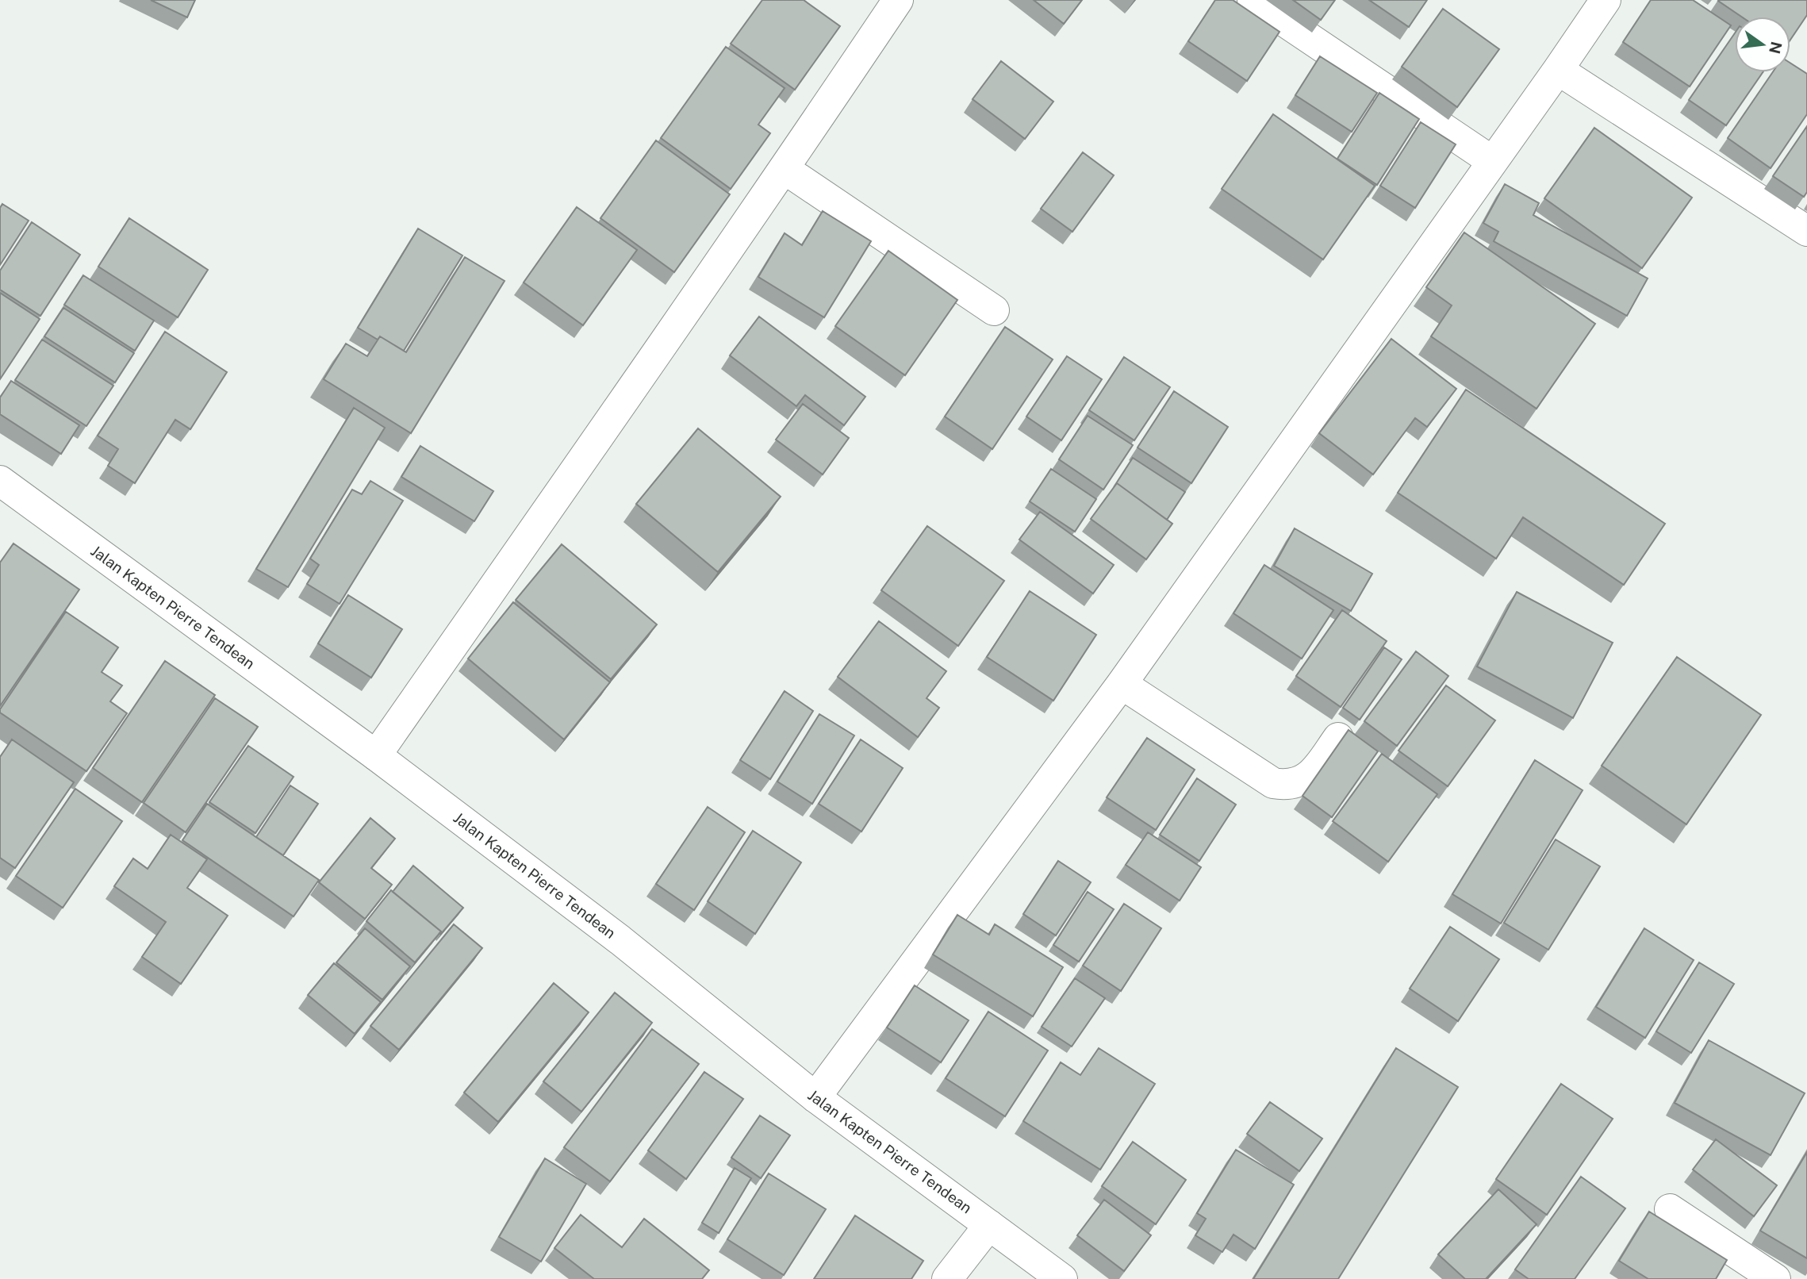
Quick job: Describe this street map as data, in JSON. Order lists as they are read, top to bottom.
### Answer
{
  "streets": {
    "street": ["Jalan Kapten Pierre Tendean"]
  },
  "north": "right"
}
